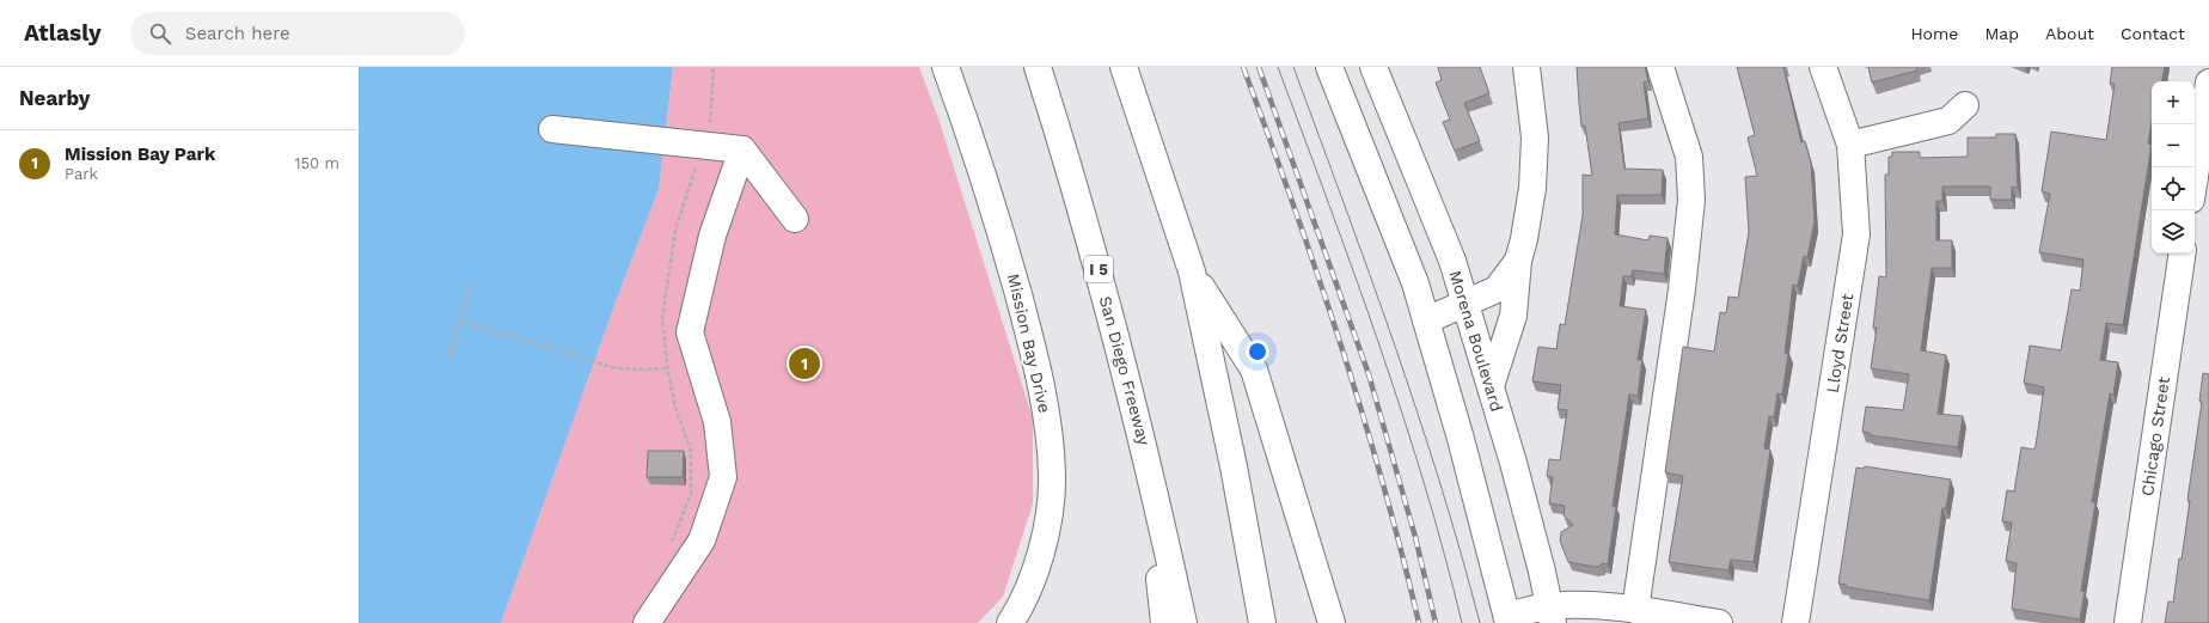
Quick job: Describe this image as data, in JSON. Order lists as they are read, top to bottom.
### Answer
{
  "streets": {
    "main road": [
      "I 5",
      "Morena Boulevard",
      "Mission Bay Drive",
      "Lloyd Street",
      "San Diego Freeway",
      "Chicago Street"
    ]
  },
  "page": {
    "header": "Atlasly",
    "search": "Search here",
    "nav": [
      "Home",
      "Map",
      "About",
      "Contact"
    ],
    "heading": "Nearby",
    "map_buttons": ["+", "−"],
    "list": [
      {
        "mark": "1",
        "name": "Mission Bay Park",
        "note": "Park",
        "value": "150 m"
      }
    ],
    "pins": "1"
  }
}
